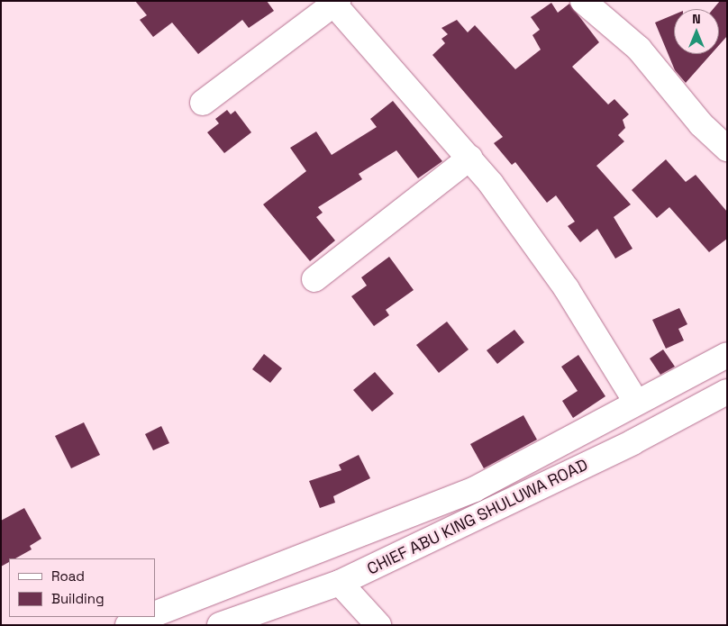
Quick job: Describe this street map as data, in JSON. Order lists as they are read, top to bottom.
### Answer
{
  "streets": {
    "street": ["CHIEF ABU KING SHULUWA ROAD"]
  },
  "legend": ["Road", "Building"],
  "north": "top"
}
